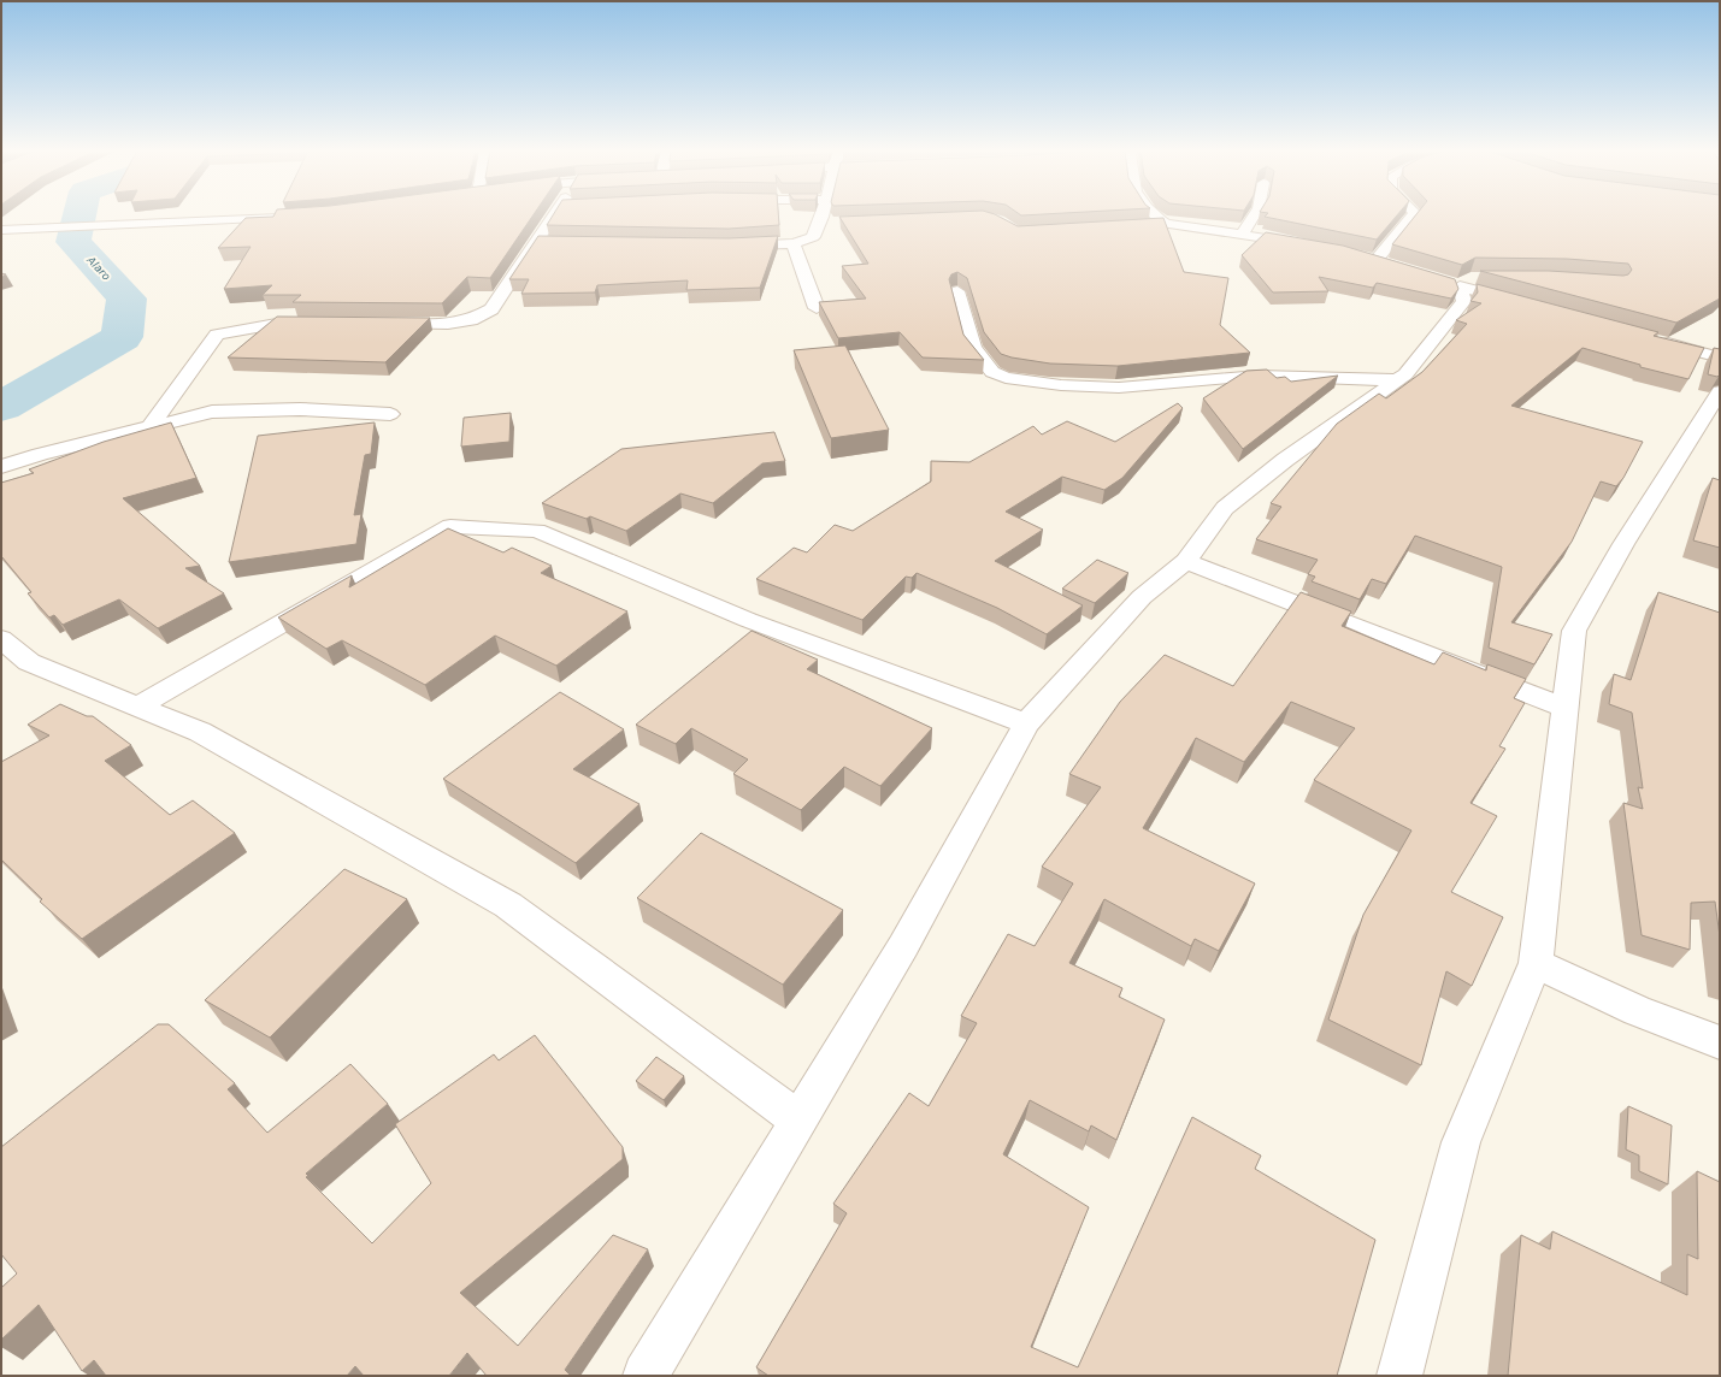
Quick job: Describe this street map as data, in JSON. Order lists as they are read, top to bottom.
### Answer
{
  "water": ["Alaro"]
}
